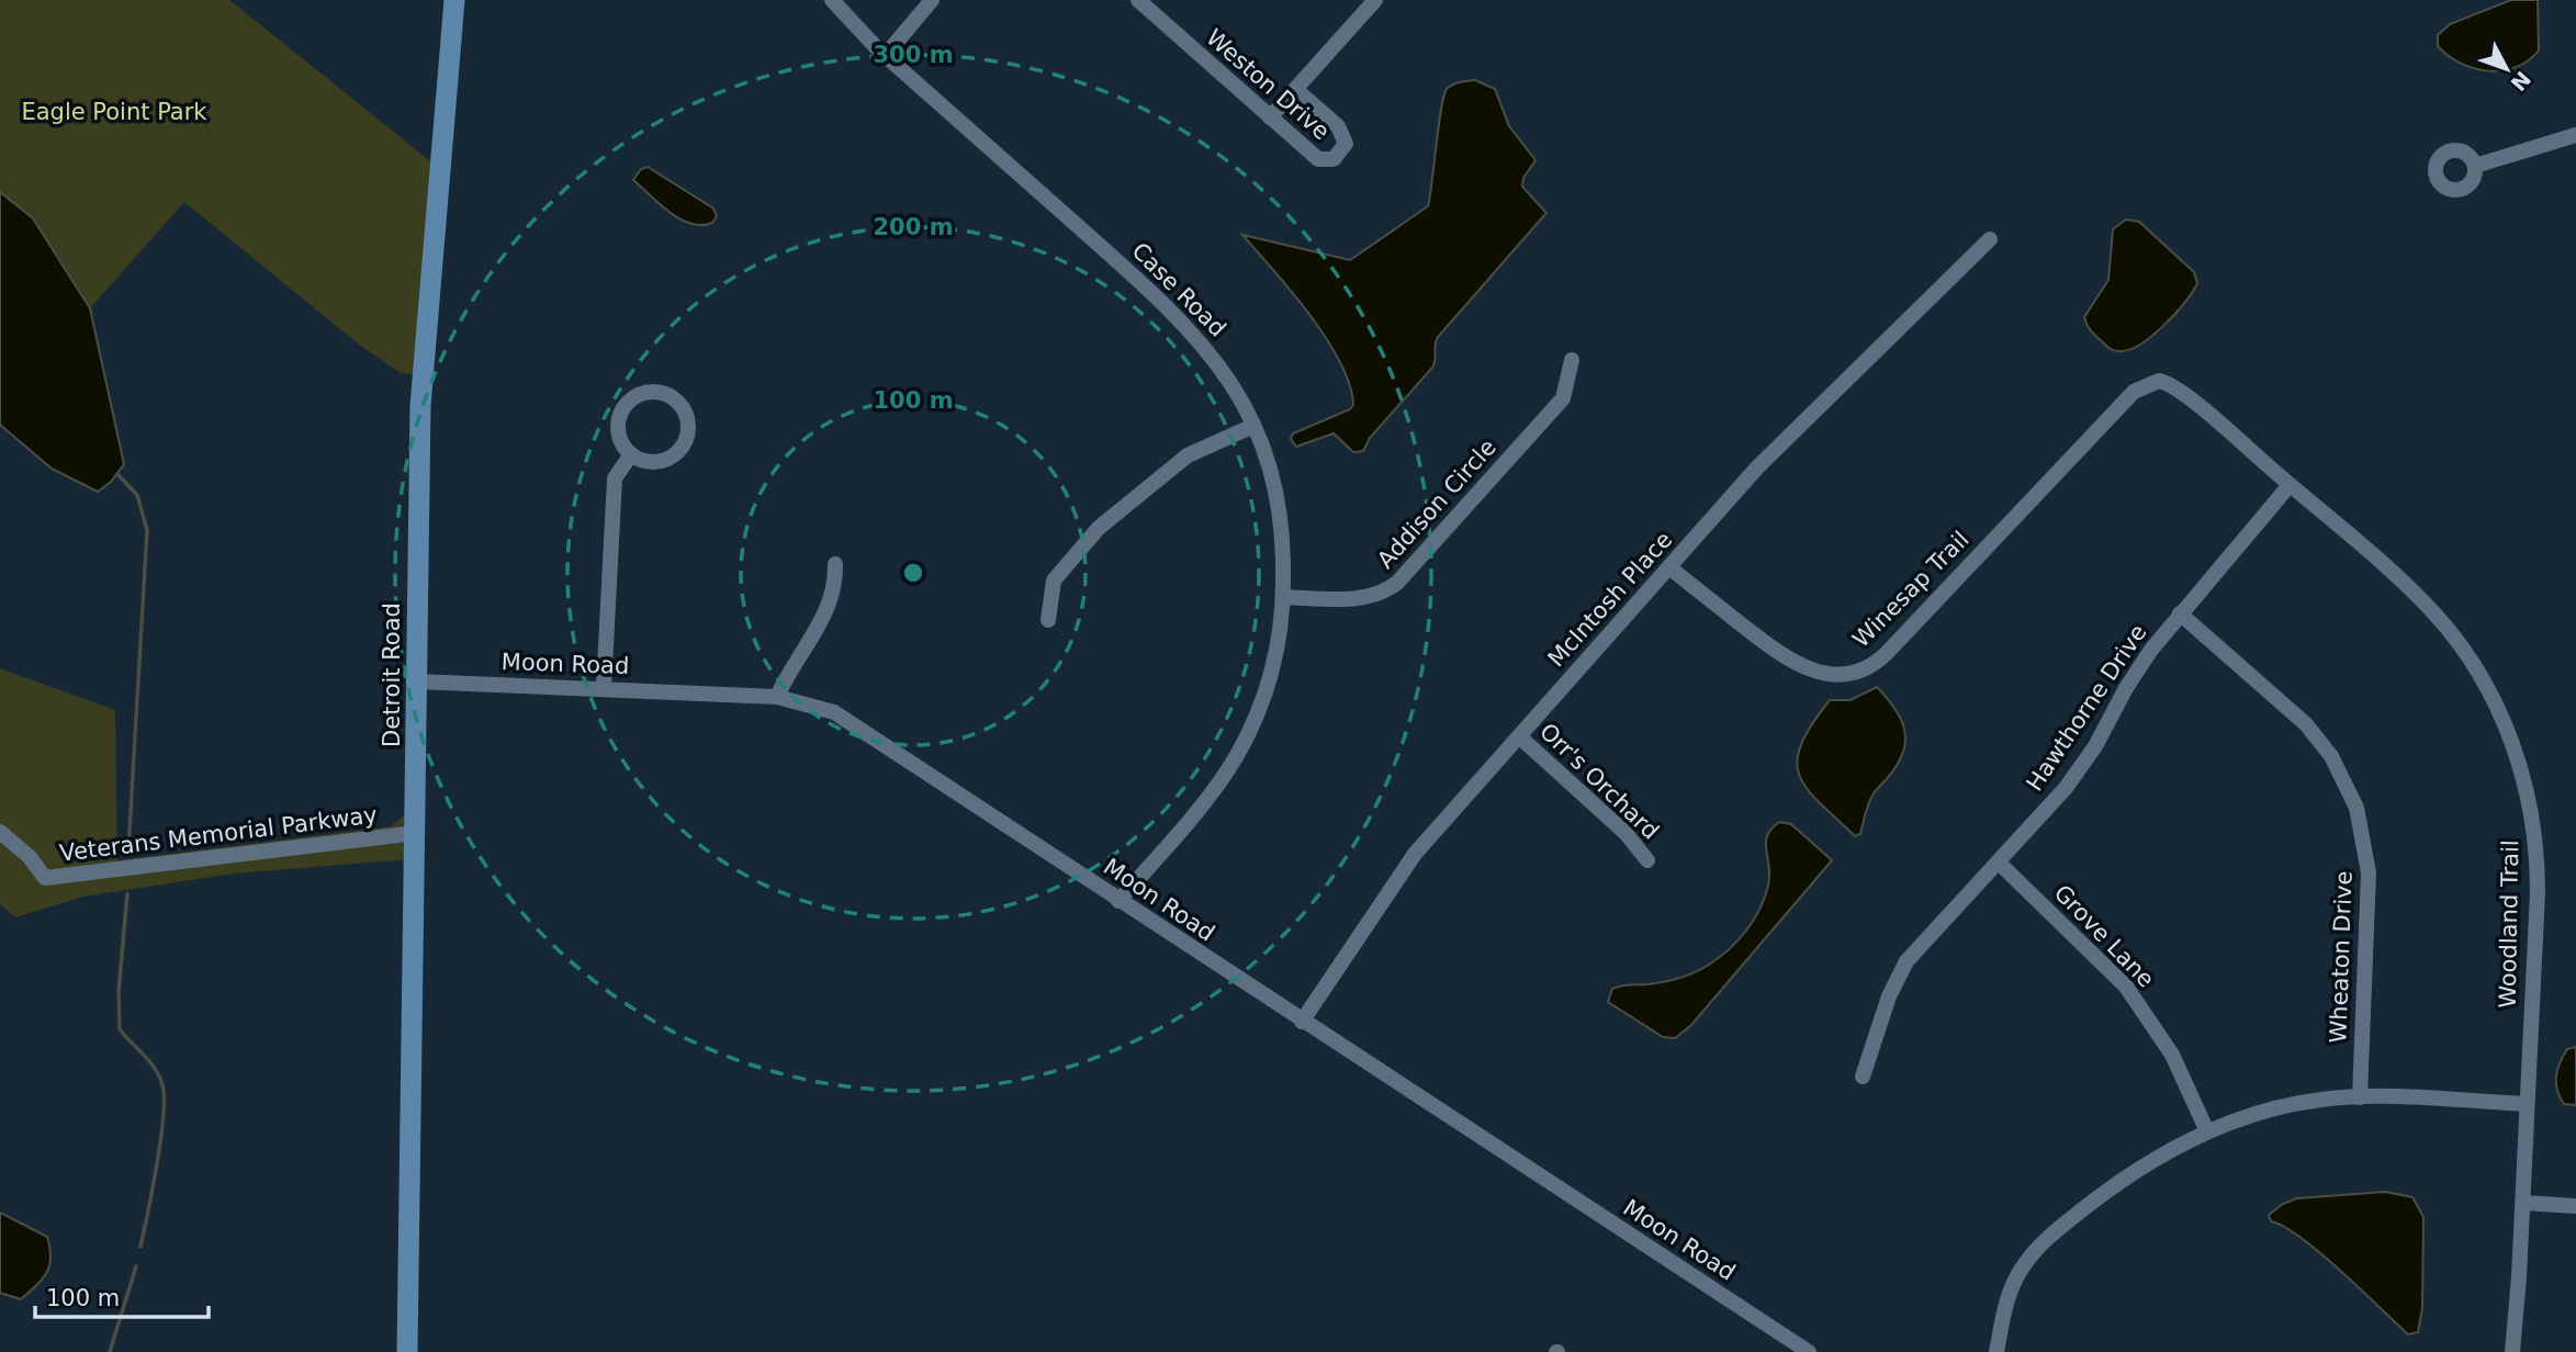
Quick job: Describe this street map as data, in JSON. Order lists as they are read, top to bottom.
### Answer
{
  "streets": {
    "main road": ["Detroit Road"],
    "street": [
      "Weston Drive",
      "Case Road",
      "Addison Circle",
      "Winesap Trail",
      "McIntosh Place",
      "Moon Road",
      "Hawthorne Drive",
      "Orr's Orchard",
      "Veterans Memorial Parkway",
      "Woodland Trail",
      "Grove Lane",
      "Wheaton Drive"
    ]
  },
  "crossings": [
    ["Case Road", "Addison Circle"],
    ["Case Road", "Moon Road"],
    ["Winesap Trail", "McIntosh Place"],
    ["Winesap Trail", "Woodland Trail"],
    ["McIntosh Place", "Moon Road"],
    ["McIntosh Place", "Orr's Orchard"],
    ["Moon Road", "Detroit Road"],
    ["Detroit Road", "Veterans Memorial Parkway"],
    ["Hawthorne Drive", "Woodland Trail"],
    ["Hawthorne Drive", "Grove Lane"],
    ["Hawthorne Drive", "Wheaton Drive"]
  ],
  "parks": ["Eagle Point Park"],
  "scale_bar": "100 m",
  "north": "bottom right",
  "rings": ["300 m", "200 m", "100 m"]
}
